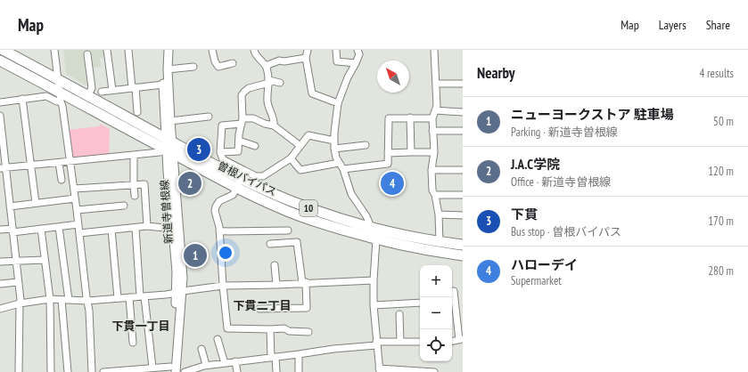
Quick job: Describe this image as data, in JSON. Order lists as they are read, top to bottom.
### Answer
{
  "streets": {
    "highway": ["曽根バイパス", "10"],
    "main road": ["新道寺曽根線"]
  },
  "crossings": [
    ["曽根バイパス", "新道寺曽根線"]
  ],
  "districts": ["下貫二丁目", "下貫一丁目"],
  "north": "top left",
  "page": {
    "header": "Map",
    "nav": ["Map", "Layers", "Share"],
    "heading": ["Nearby", "4 results"],
    "list": [
      {
        "mark": "1",
        "name": "ニューヨークストア 駐車場",
        "note": "Parking · 新道寺曽根線",
        "value": "50 m"
      },
      {
        "mark": "2",
        "name": "J.A.C学院",
        "note": "Office · 新道寺曽根線",
        "value": "120 m"
      },
      {
        "mark": "3",
        "name": "下貫",
        "note": "Bus stop · 曽根バイパス",
        "value": "170 m"
      },
      {
        "mark": "4",
        "name": "ハローデイ",
        "note": "Supermarket",
        "value": "280 m"
      }
    ],
    "pins": [
      "3",
      "2",
      "4",
      "1"
    ],
    "map_buttons": ["+", "−"]
  }
}
